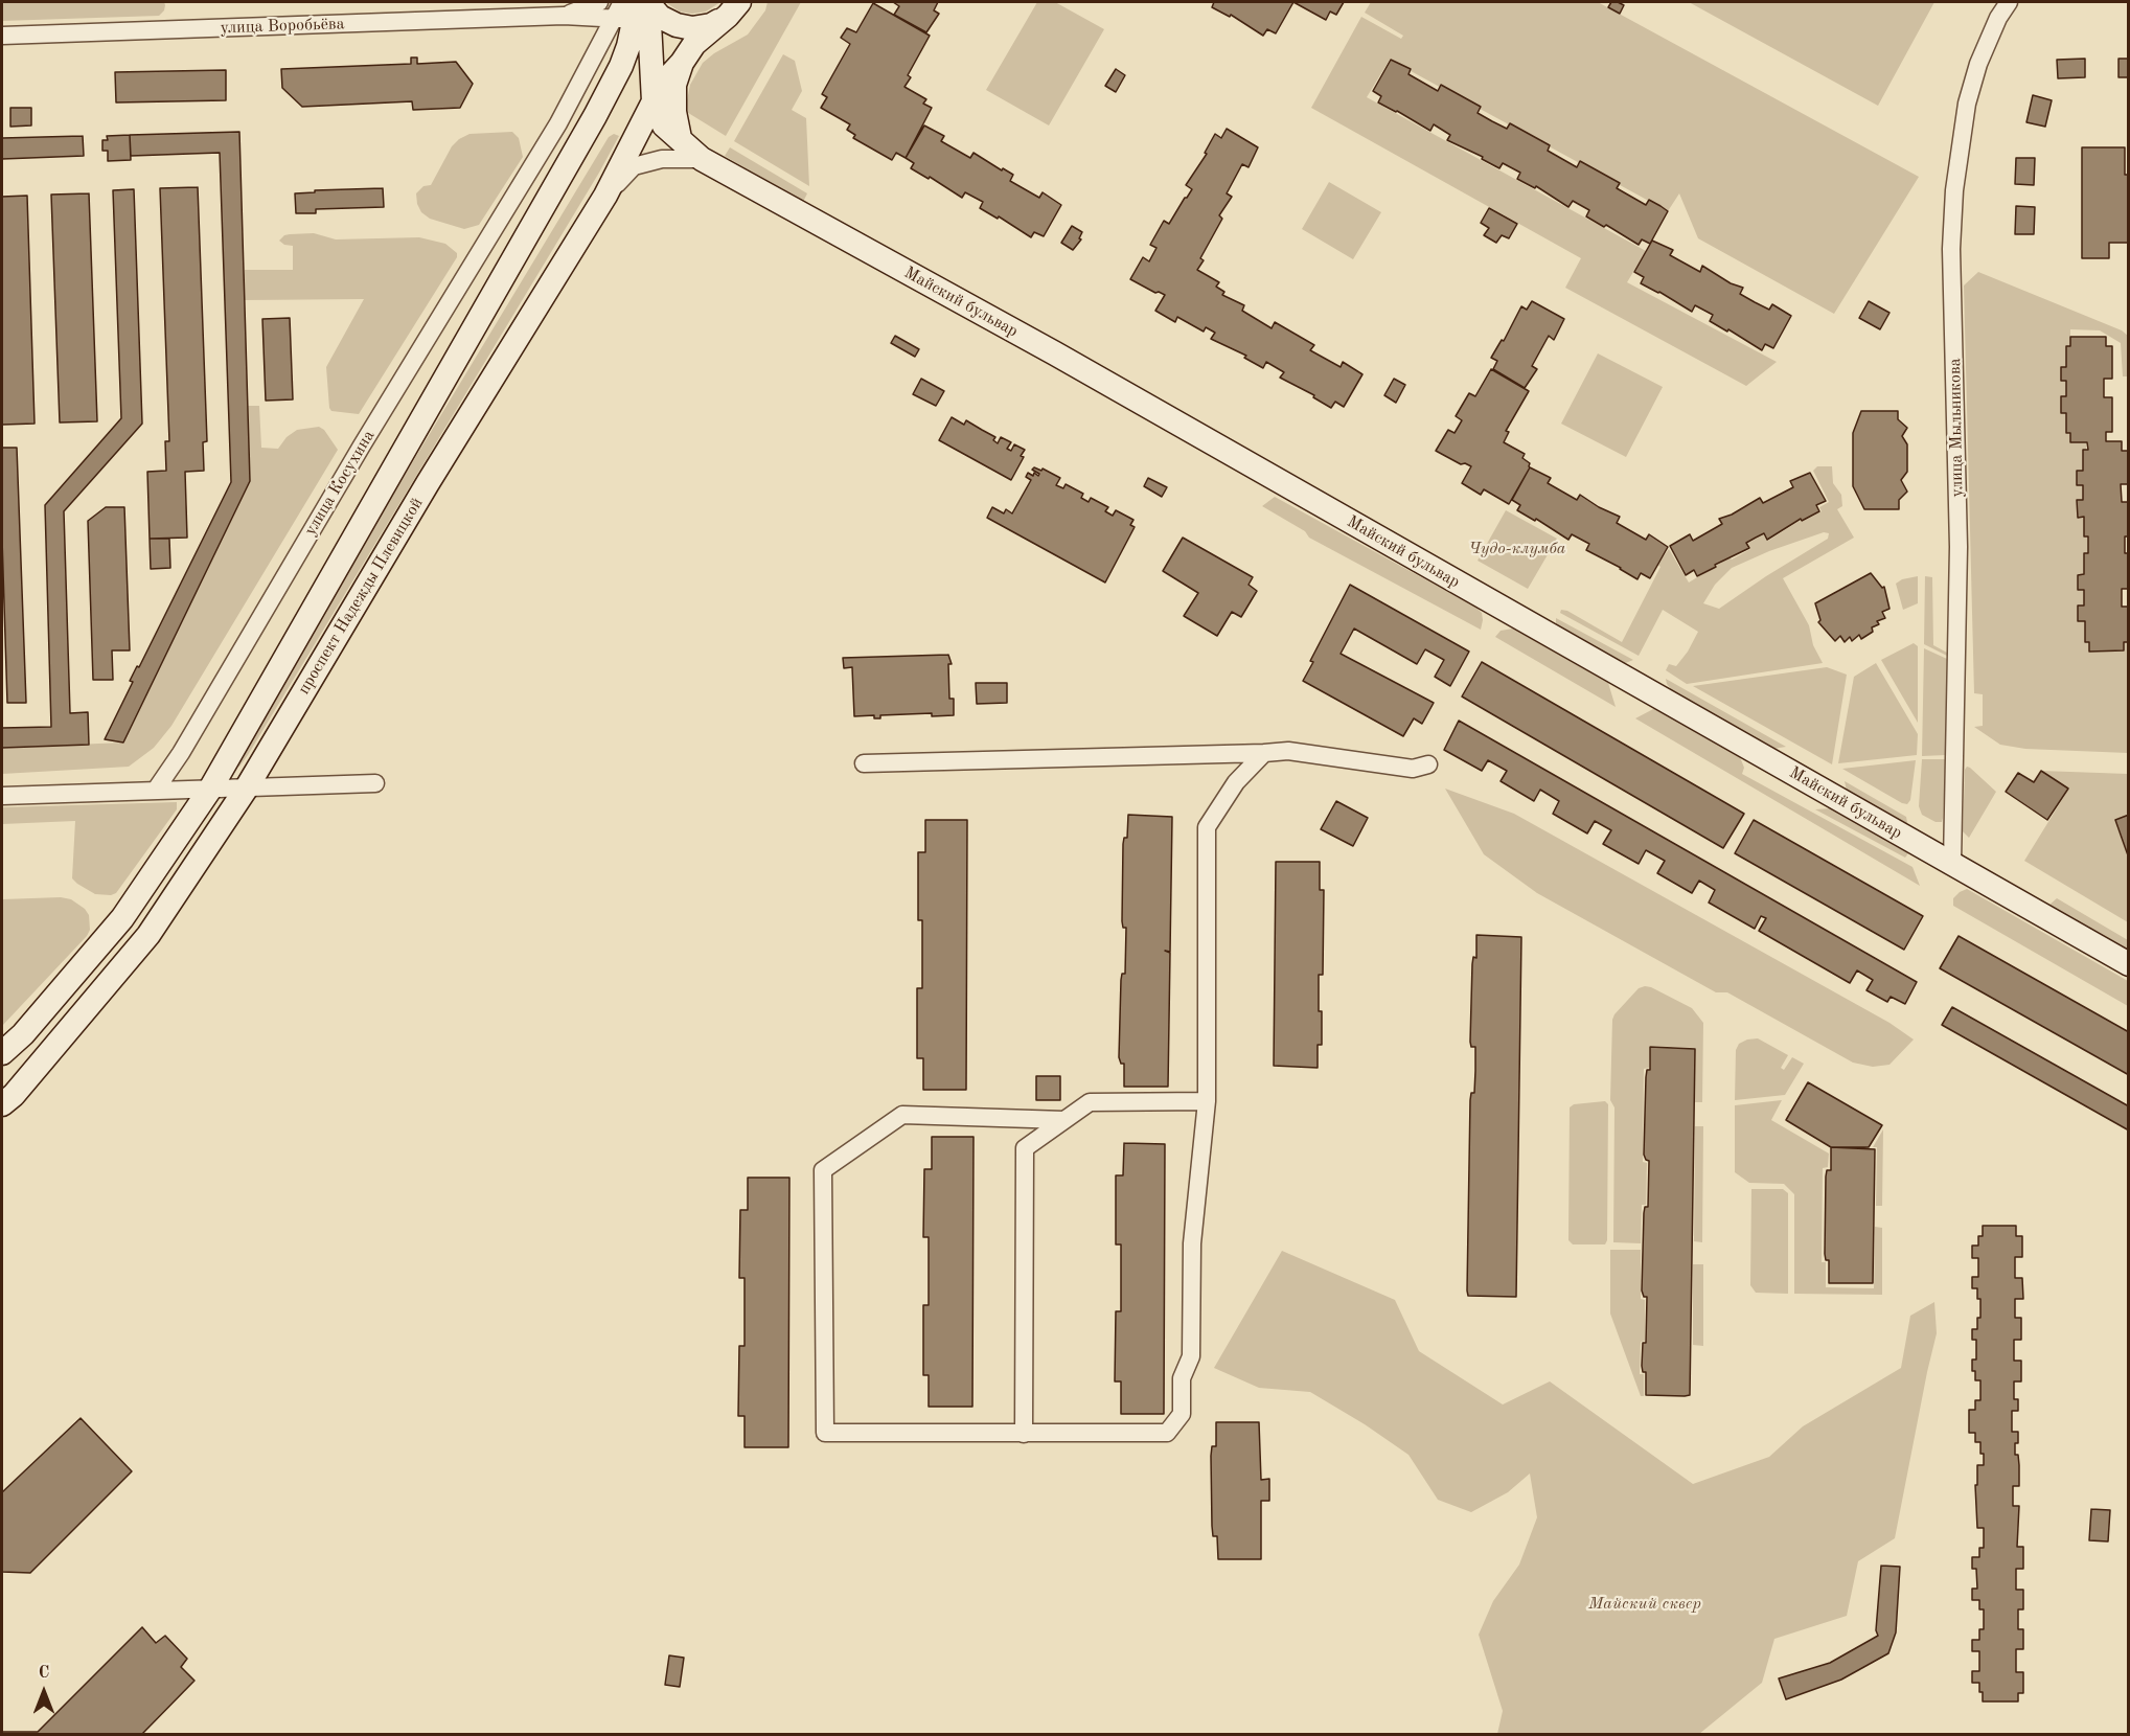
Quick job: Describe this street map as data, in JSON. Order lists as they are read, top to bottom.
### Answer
{
  "streets": {
    "main road": ["Майский бульвар", "проспект Надежды Плевицкой"],
    "street": ["улица Воробьёва", "улица Мыльникова", "улица Косухина"]
  },
  "crossings": [
    ["улица Воробьёва", "улица Косухина"],
    ["улица Воробьёва", "проспект Надежды Плевицкой"],
    ["Майский бульвар", "улица Мыльникова"],
    ["Майский бульвар", "проспект Надежды Плевицкой"],
    ["улица Косухина", "проспект Надежды Плевицкой"]
  ],
  "parks": ["Чудо-клумба", "Майский сквер"],
  "north": "top"
}
